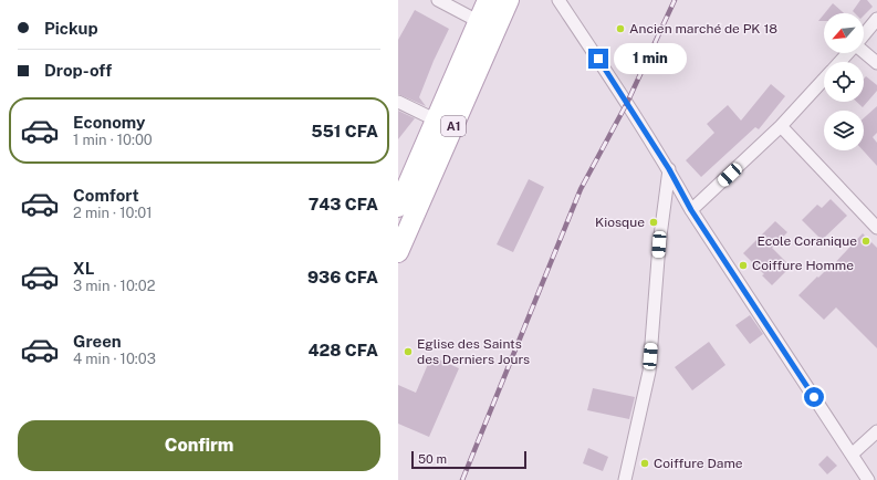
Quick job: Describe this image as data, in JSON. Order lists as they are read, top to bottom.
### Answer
{
  "streets": {
    "main road": ["A1"]
  },
  "places": [
    "Ancien marché de PK 18",
    "Kiosque",
    "Ecole Coranique",
    "Coiffure Homme",
    "Eglise des Saints des Derniers Jours",
    "Coiffure Dame"
  ],
  "scale_bar": "50 m",
  "north": "bottom left",
  "page": {
    "banner": ["Pickup", "Drop-off"],
    "bubble": "1 min",
    "list": [
      {
        "name": "Economy",
        "note": "1 min · 10:00",
        "value": "551 CFA"
      },
      {
        "name": "Comfort",
        "note": "2 min · 10:01",
        "value": "743 CFA"
      },
      {
        "name": "XL",
        "note": "3 min · 10:02",
        "value": "936 CFA"
      },
      {
        "name": "Green",
        "note": "4 min · 10:03",
        "value": "428 CFA"
      }
    ],
    "buttons": "Confirm",
    "scale": "50 m"
  }
}
